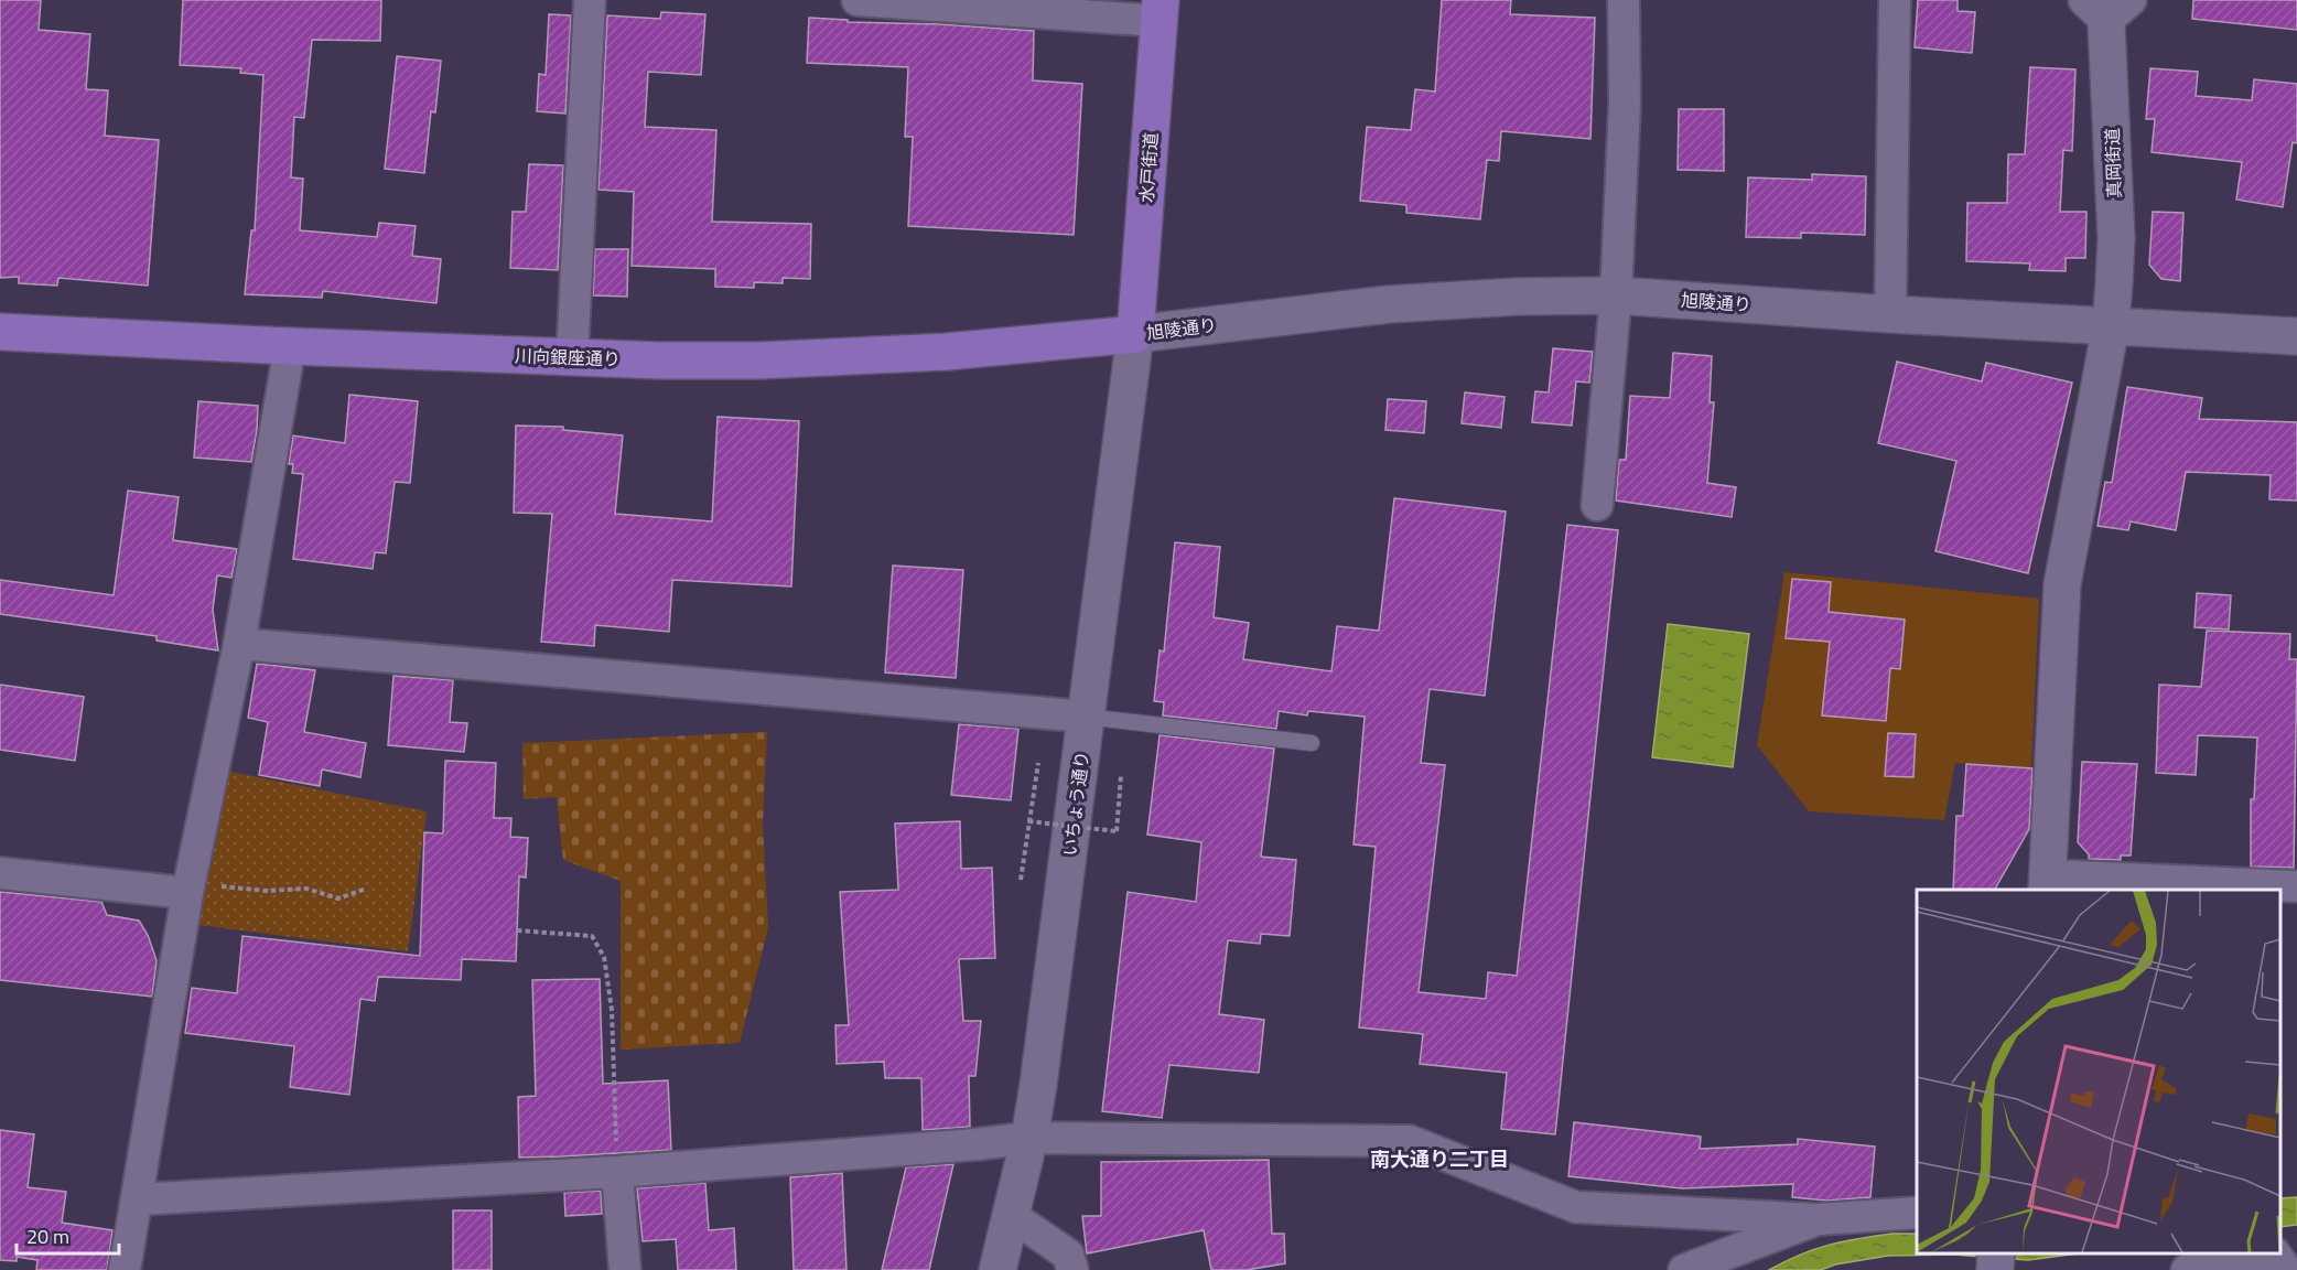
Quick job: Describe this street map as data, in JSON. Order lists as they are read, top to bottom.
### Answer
{
  "streets": {
    "main road": ["水戸街道", "川向銀座通り"],
    "street": ["真岡街道", "旭陵通り", "いちょう通り"]
  },
  "crossings": [
    ["真岡街道", "旭陵通り"],
    ["水戸街道", "旭陵通り"],
    ["水戸街道", "川向銀座通り"],
    ["水戸街道", "いちょう通り"],
    ["旭陵通り", "川向銀座通り"],
    ["旭陵通り", "いちょう通り"],
    ["川向銀座通り", "いちょう通り"]
  ],
  "districts": ["南大通り二丁目"],
  "scale_bar": "20 m"
}
